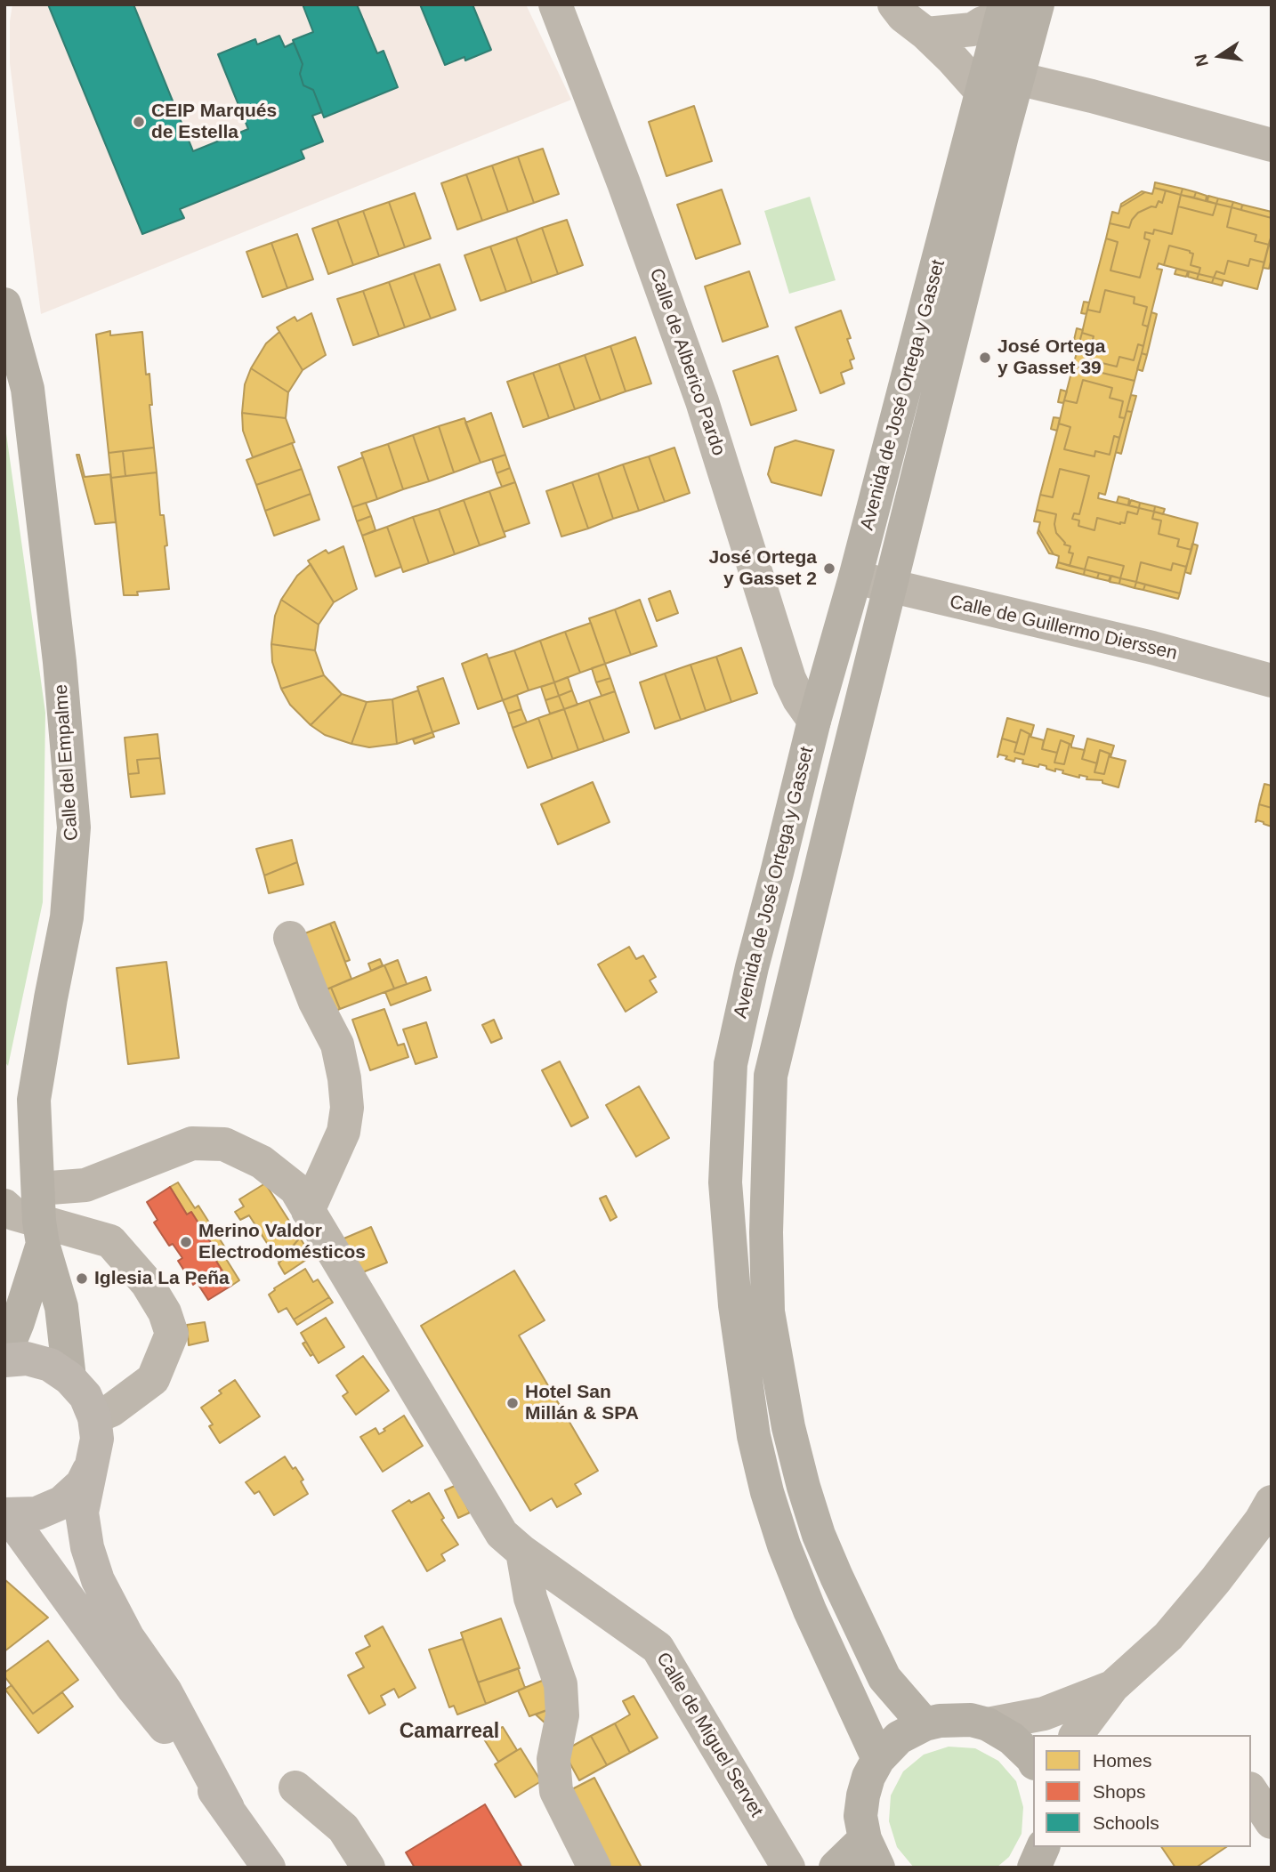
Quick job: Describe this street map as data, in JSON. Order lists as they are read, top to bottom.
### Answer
{
  "streets": {
    "main road": ["Avenida de José Ortega y Gasset", "Calle del Empalme"],
    "street": ["Calle de Alberico Pardo", "Calle de Guillermo Dierssen", "Calle de Miguel Servet"]
  },
  "crossings": [
    ["Calle de Alberico Pardo", "Avenida de José Ortega y Gasset"],
    ["Avenida de José Ortega y Gasset", "Calle de Guillermo Dierssen"],
    ["Calle del Empalme", "Calle de Miguel Servet"]
  ],
  "districts": ["Camarreal"],
  "places": [
    "CEIP Marqués de Estella",
    "José Ortega y Gasset 39",
    "José Ortega y Gasset 2",
    "Merino Valdor Electrodomésticos",
    "Iglesia La Peña",
    "Hotel San Millán & SPA"
  ],
  "legend": ["Homes", "Shops", "Schools"],
  "north": "left"
}
